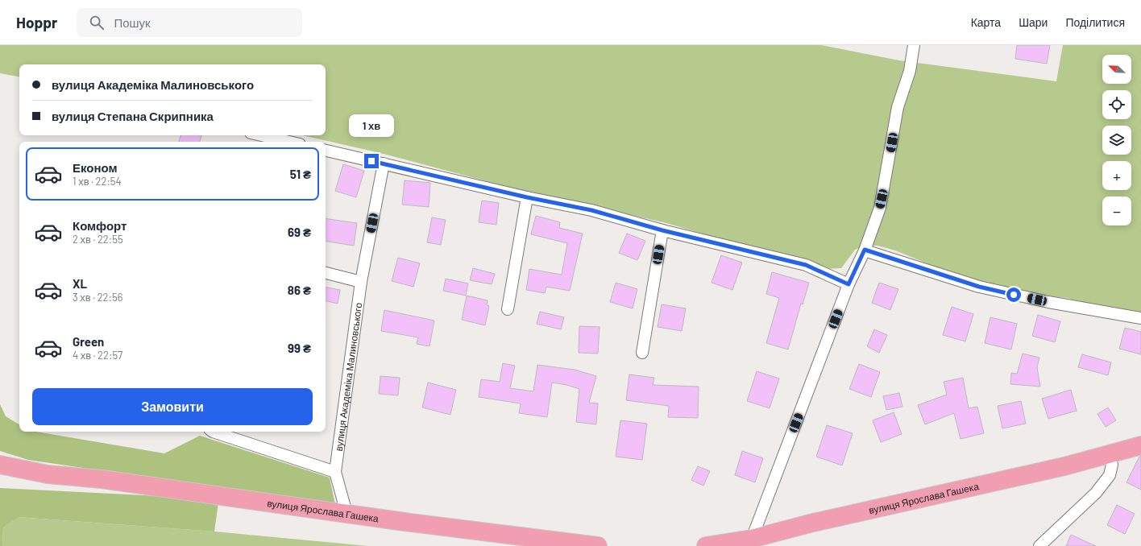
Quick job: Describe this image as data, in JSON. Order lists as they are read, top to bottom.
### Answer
{
  "streets": {
    "main road": ["вулиця Ярослава Гашека"],
    "street": ["вулиця Академіка Малиновського"]
  },
  "crossings": [
    ["вулиця Академіка Малиновського", "вулиця Ярослава Гашека"]
  ],
  "north": "top left",
  "page": {
    "header": "Hoppr",
    "search": "Пошук",
    "nav": ["Карта", "Шари", "Поділитися"],
    "map_buttons": ["+", "−"],
    "banner": ["вулиця Академіка Малиновського", "вулиця Степана Скрипника"],
    "bubble": "1 хв",
    "list": [
      {
        "name": "Економ",
        "note": "1 хв · 22:54",
        "value": "51 ₴"
      },
      {
        "name": "Комфорт",
        "note": "2 хв · 22:55",
        "value": "69 ₴"
      },
      {
        "name": "XL",
        "note": "3 хв · 22:56",
        "value": "86 ₴"
      },
      {
        "name": "Green",
        "note": "4 хв · 22:57",
        "value": "99 ₴"
      }
    ],
    "buttons": "Замовити"
  }
}
